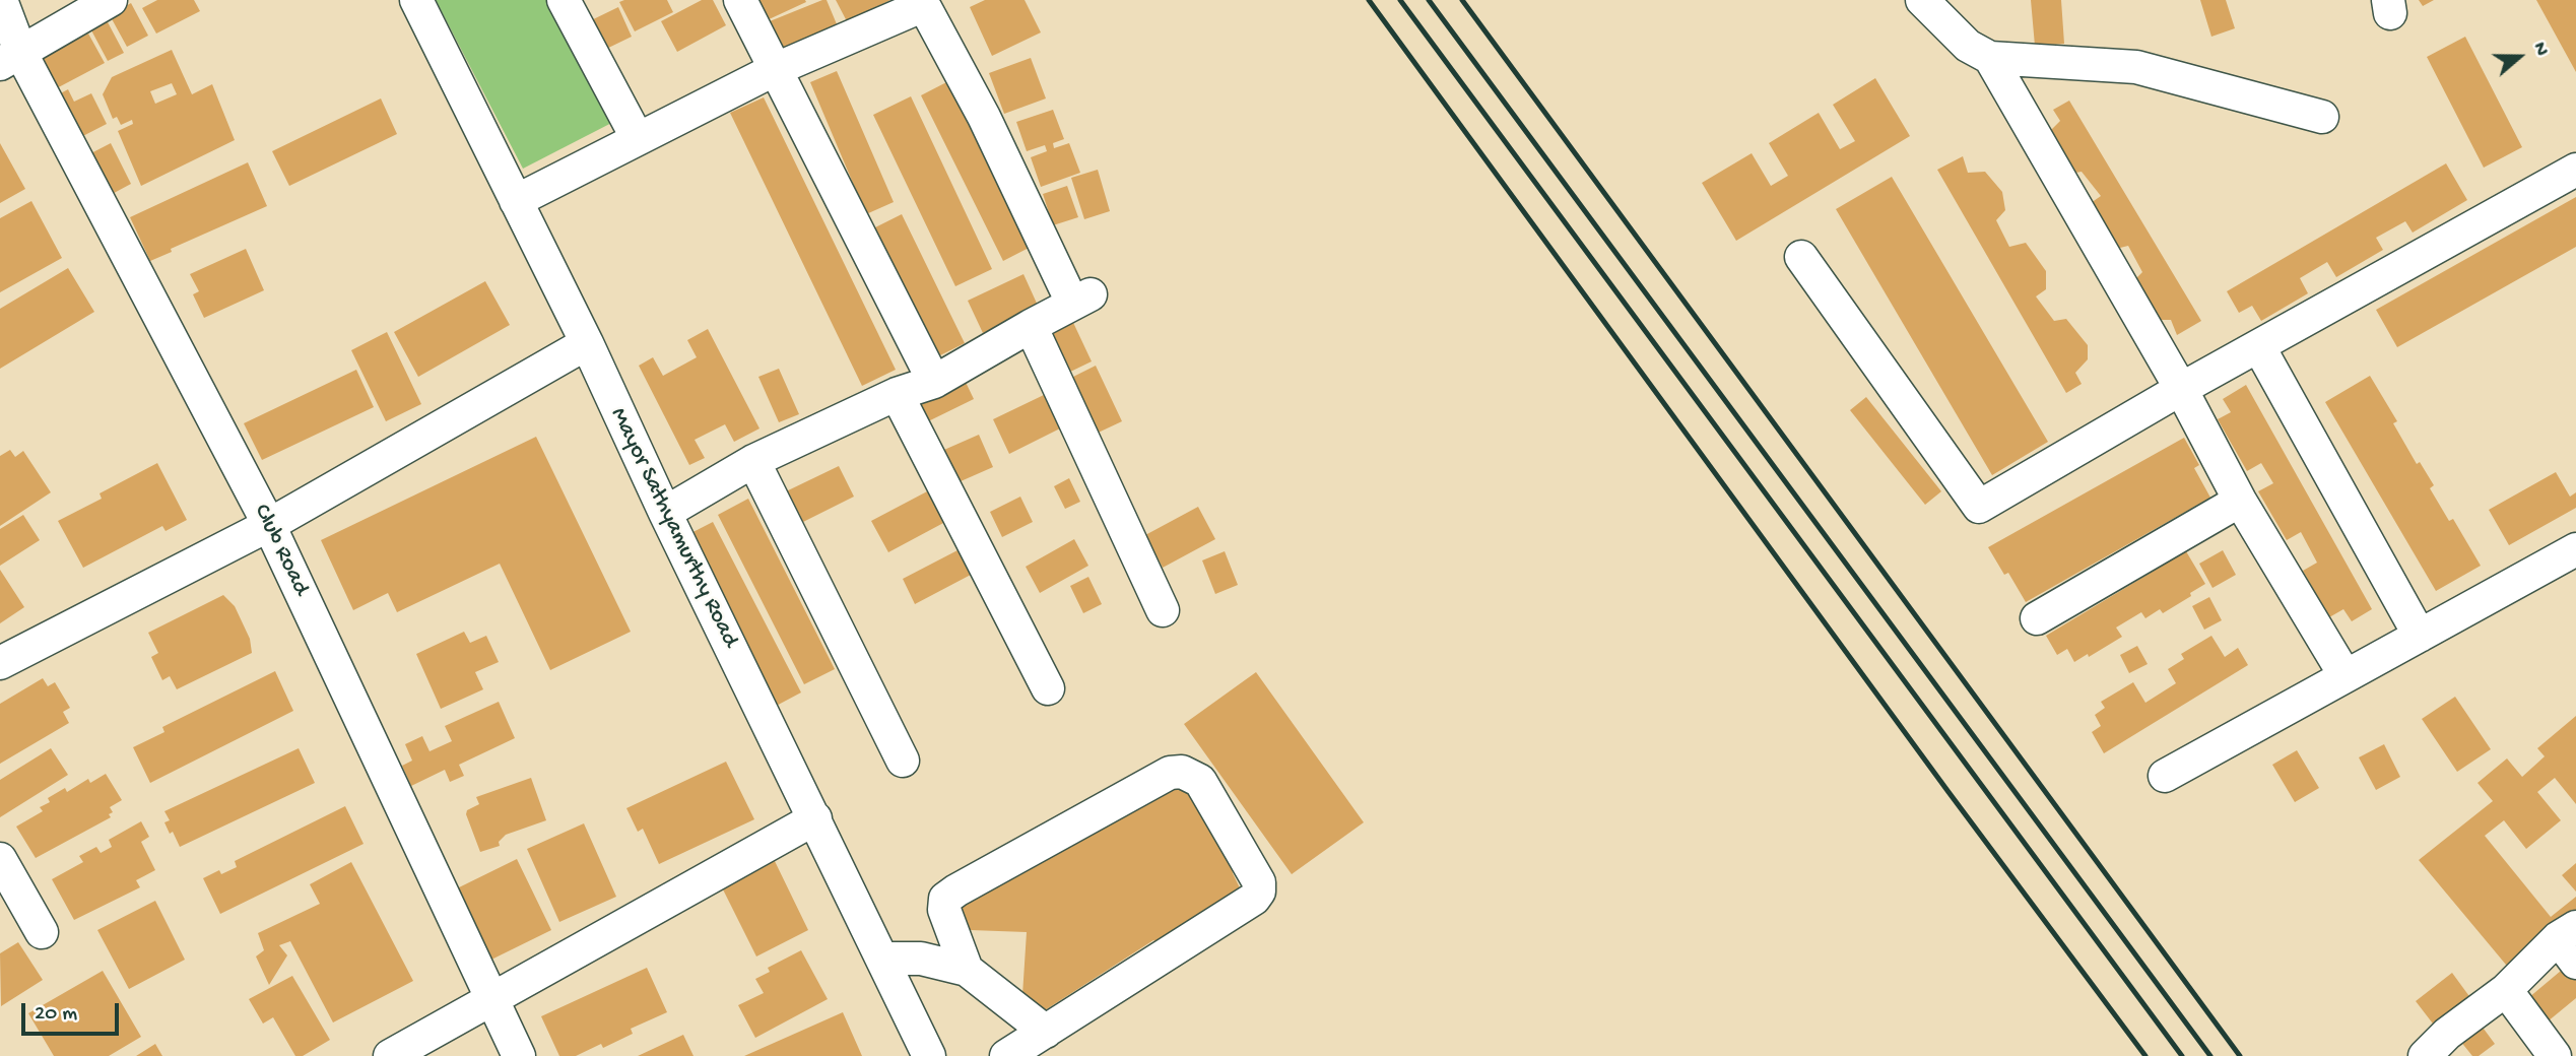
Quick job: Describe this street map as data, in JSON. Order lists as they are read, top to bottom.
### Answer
{
  "streets": {
    "street": ["Mayor Sathyamurthy Road", "Club Road"]
  },
  "scale_bar": "20 m",
  "north": "right"
}
